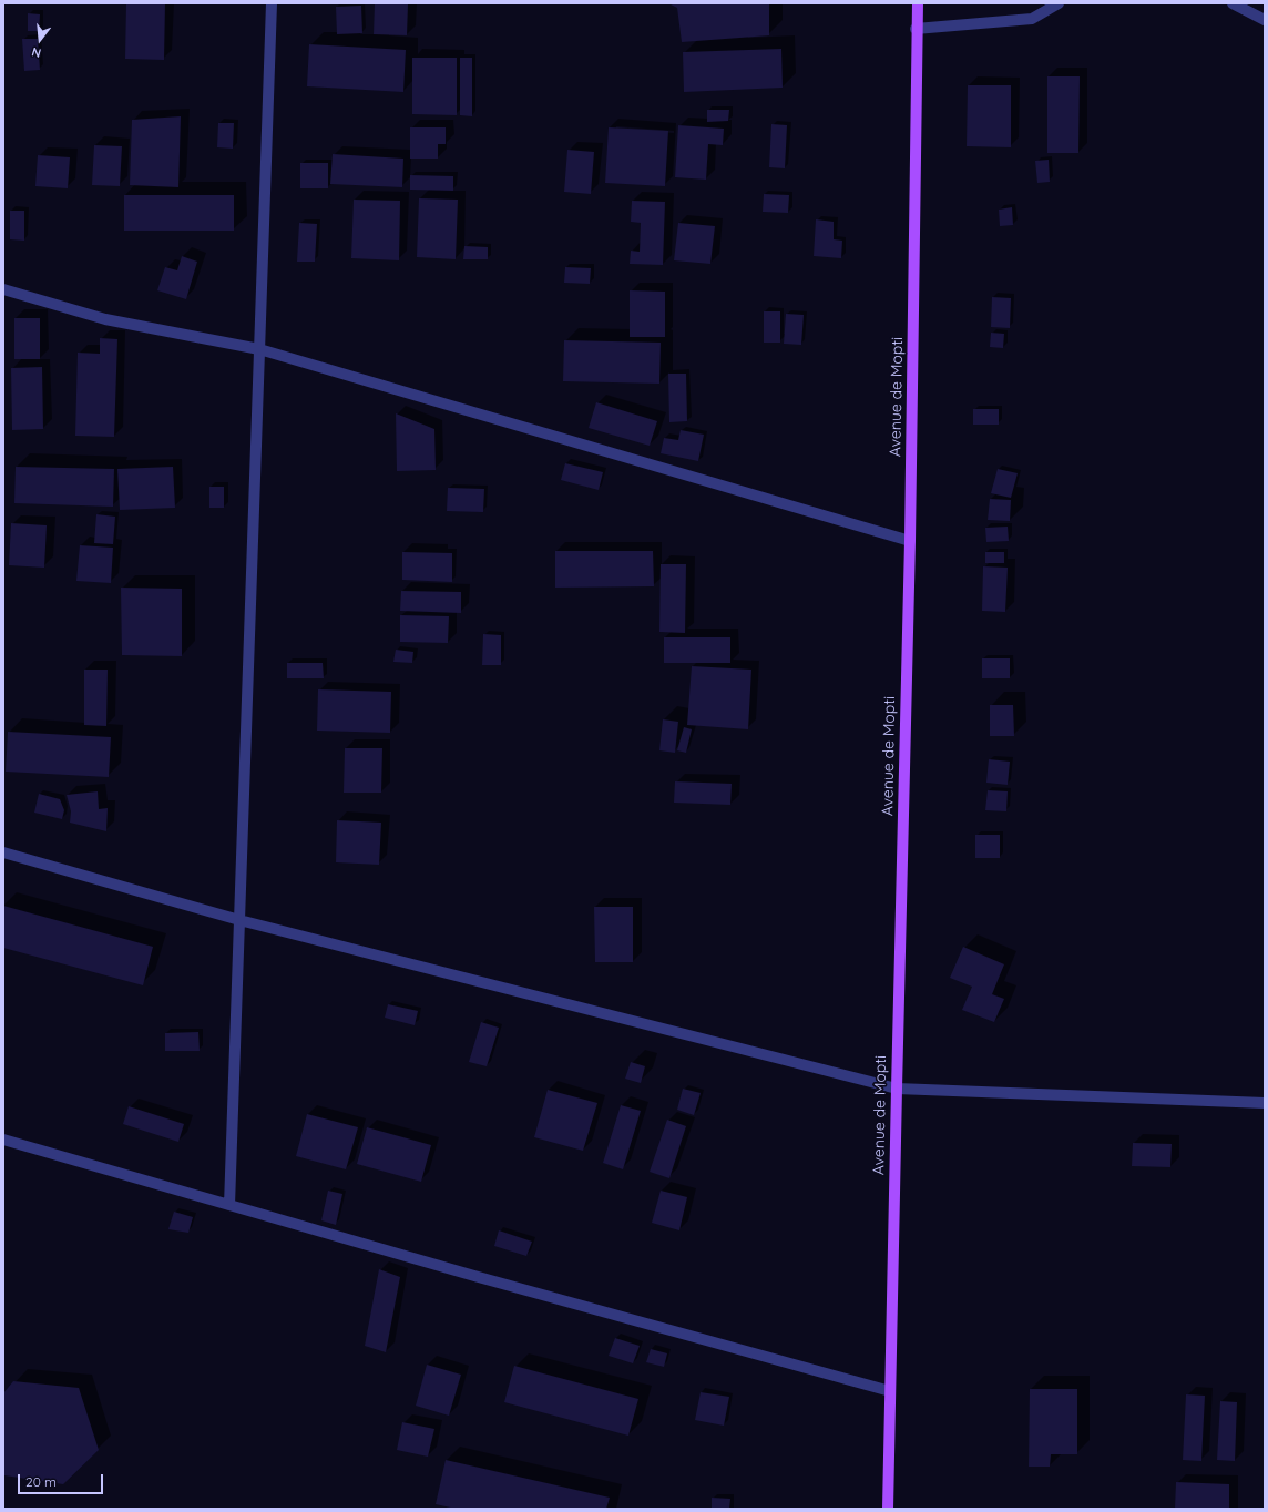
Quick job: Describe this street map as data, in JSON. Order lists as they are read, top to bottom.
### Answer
{
  "streets": {
    "main road": ["Avenue de Mopti"]
  },
  "scale_bar": "20 m",
  "north": "bottom"
}
